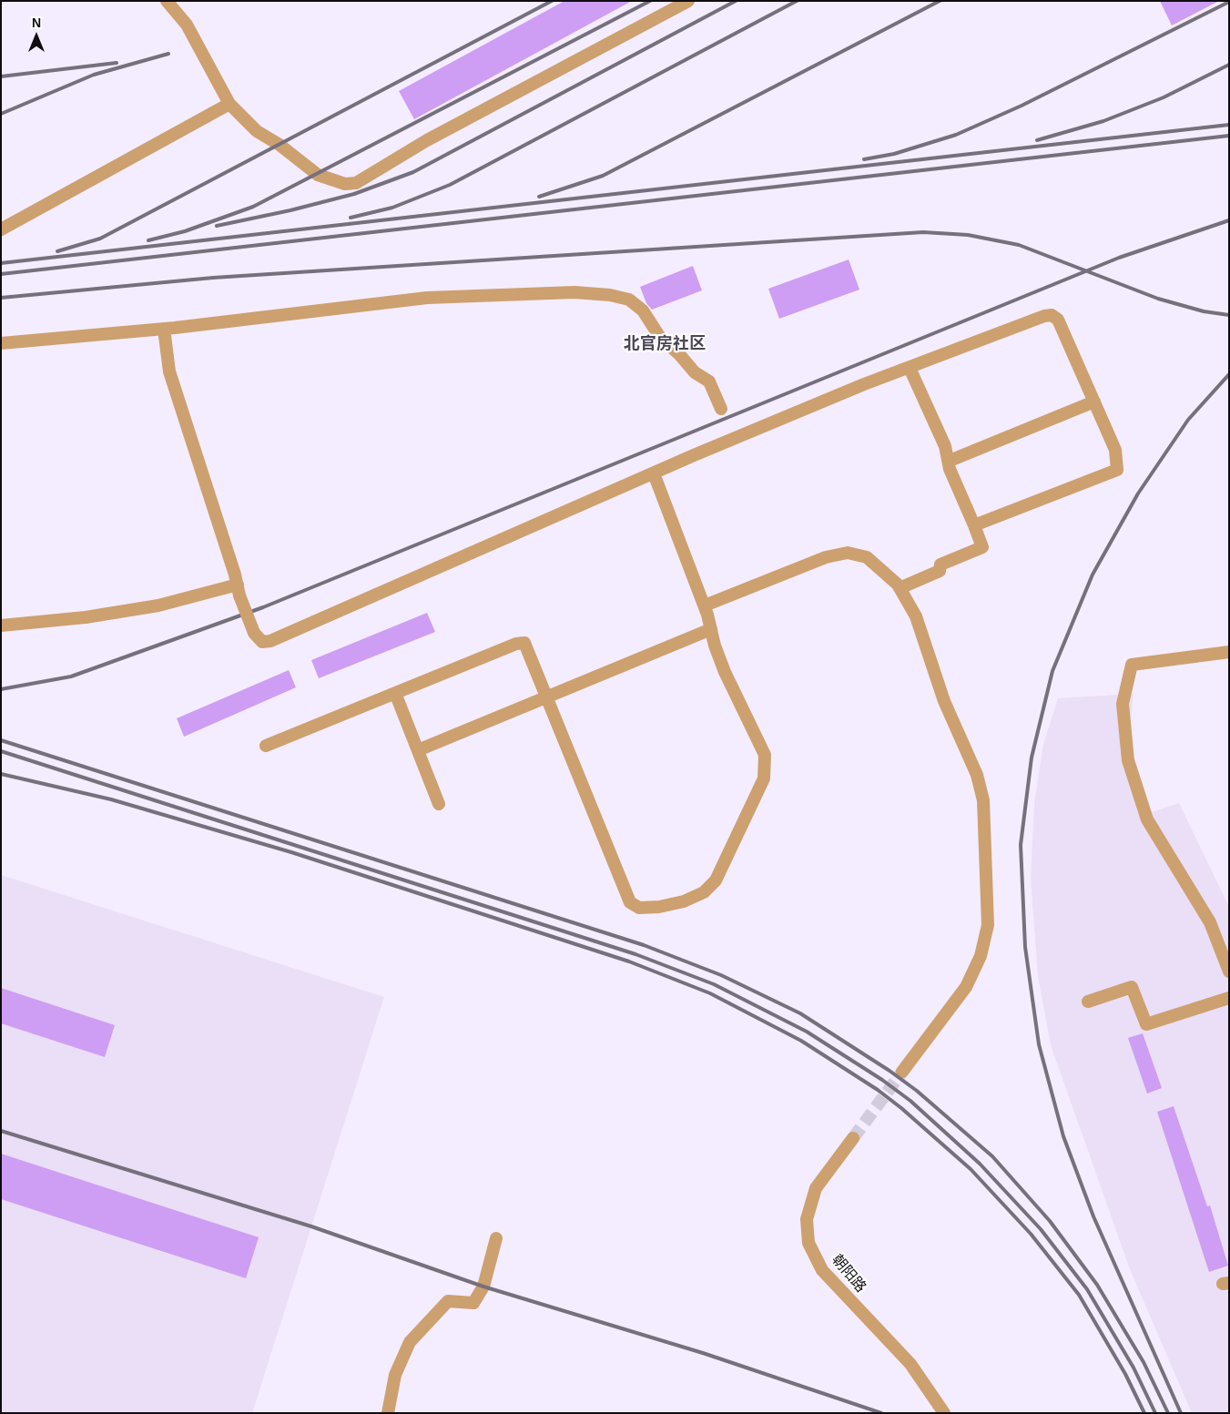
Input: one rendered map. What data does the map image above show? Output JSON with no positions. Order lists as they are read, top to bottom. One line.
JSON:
{"streets":{"street":["朝阳路"]},"districts":["北官房社区"],"north":"top"}
